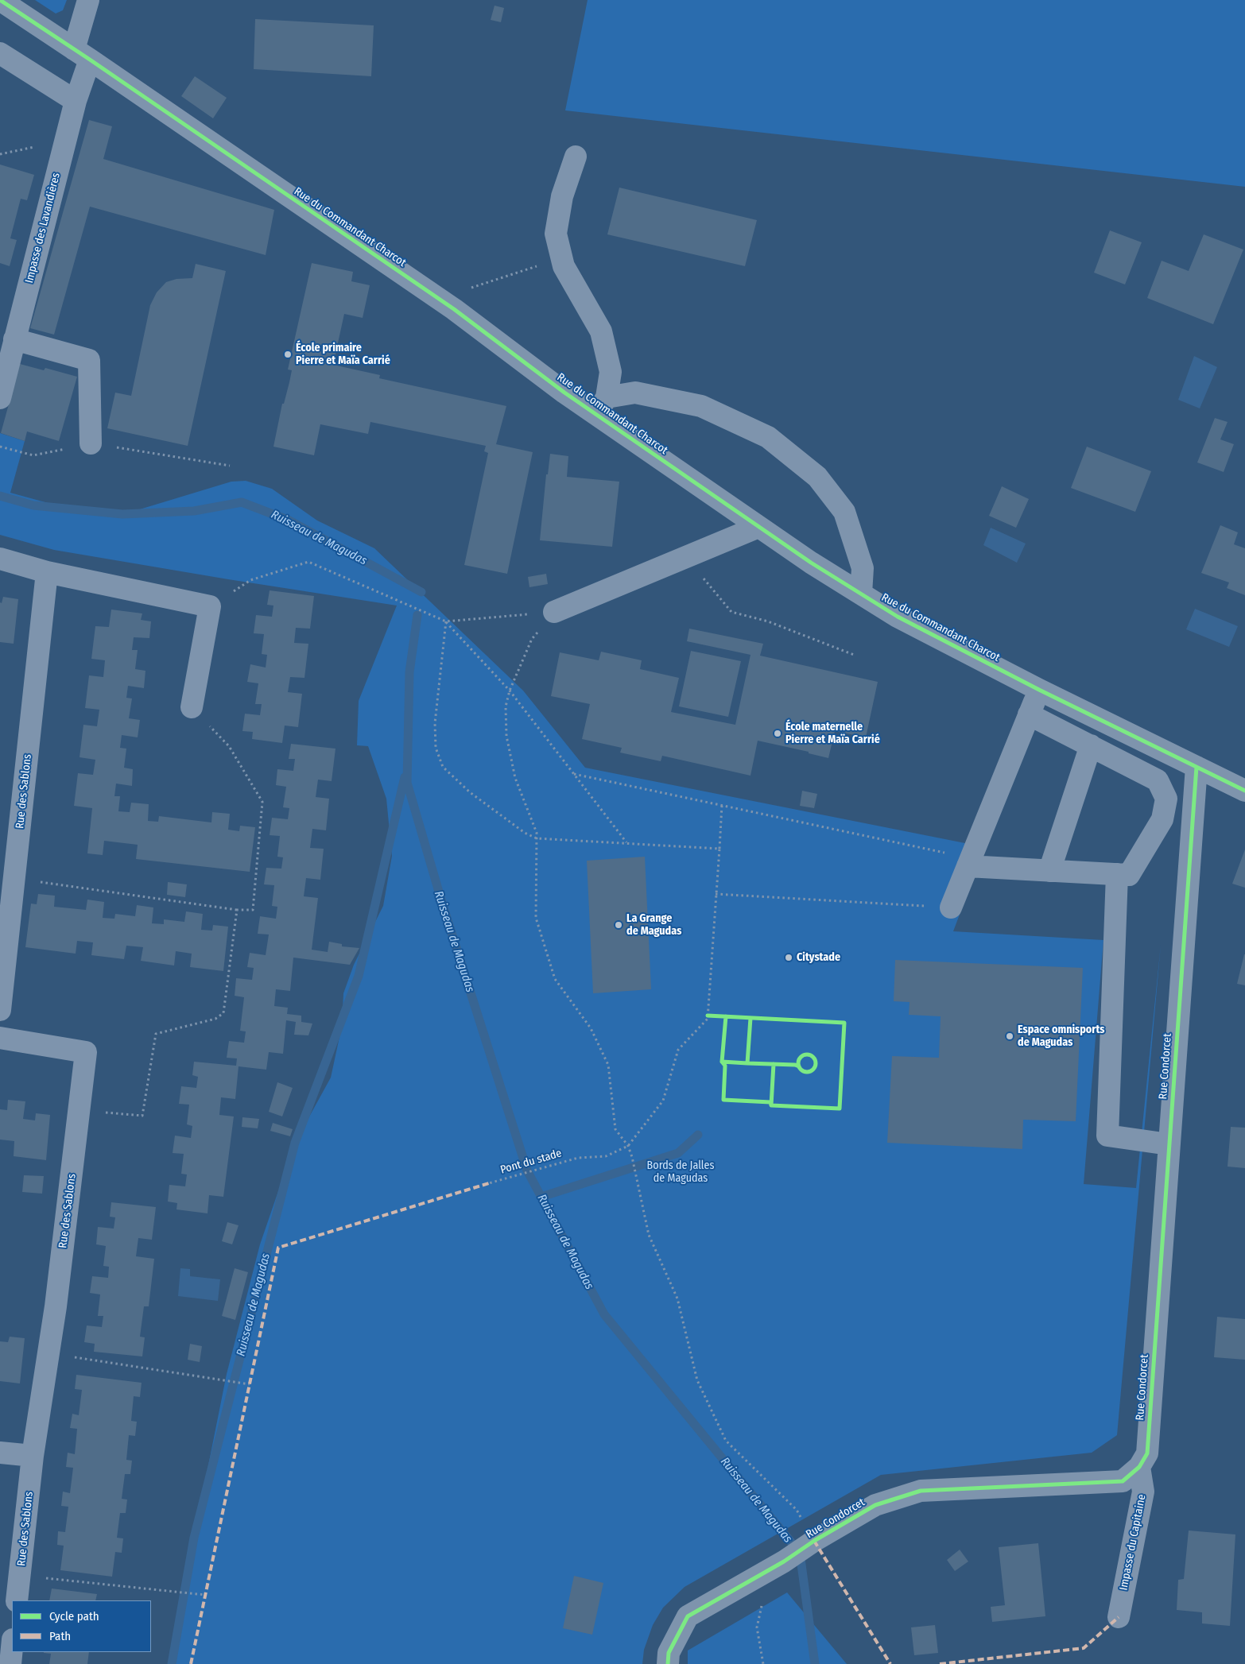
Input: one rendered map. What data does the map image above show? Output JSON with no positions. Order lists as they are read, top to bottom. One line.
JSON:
{"streets":{"street":["Rue du Commandant Charcot","Impasse des Lavandières","Rue des Sablons","Rue Condorcet","Impasse du Capitaine"],"path":["Pont du stade"]},"crossings":[["Rue du Commandant Charcot","Impasse des Lavandières"],["Rue du Commandant Charcot","Rue Condorcet"],["Rue Condorcet","Impasse du Capitaine"]],"water":["Ruisseau de Magudas"],"parks":["Bords de Jalles de Magudas"],"places":["École primaire Pierre et Maïa Carrié","École maternelle Pierre et Maïa Carrié","La Grange de Magudas","Citystade","Espace omnisports de Magudas"],"legend":["Cycle path","Path"]}
